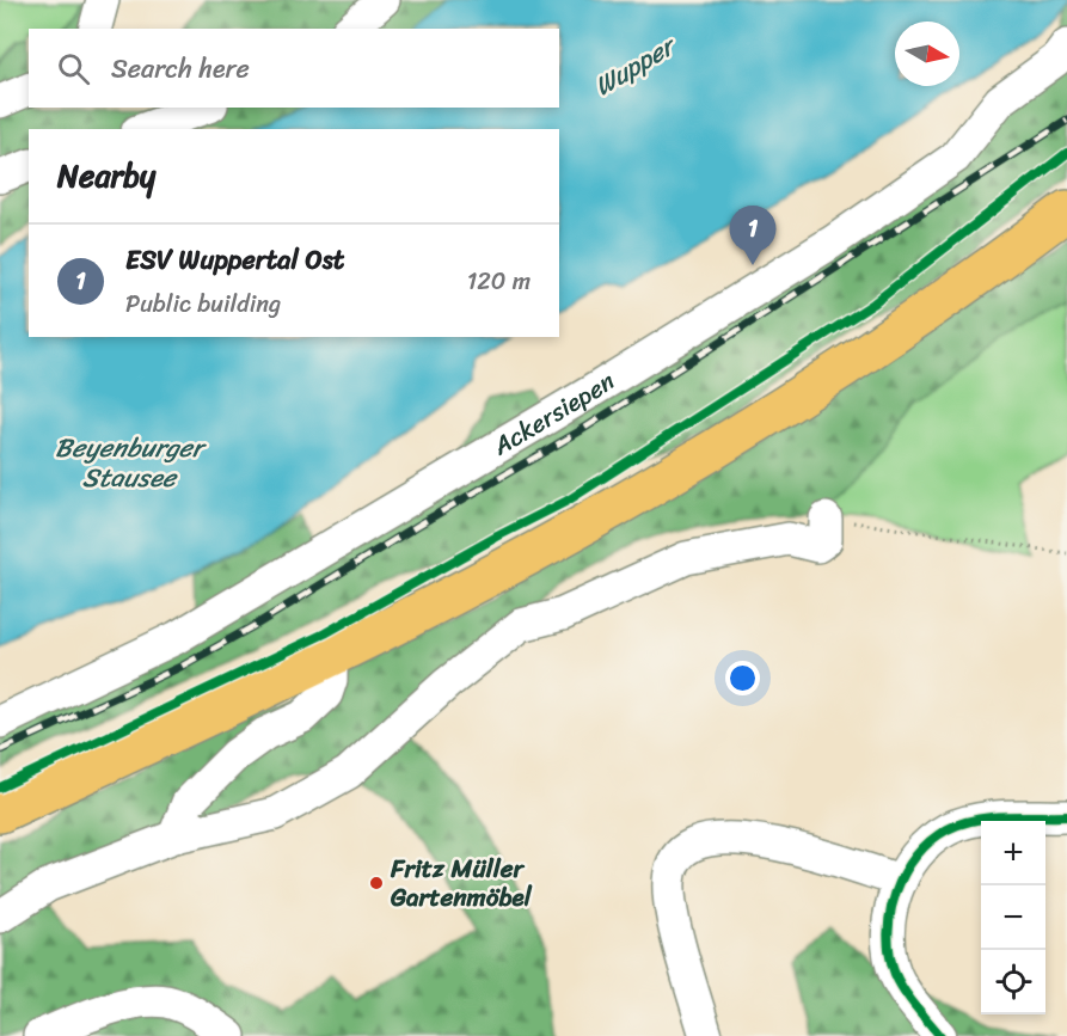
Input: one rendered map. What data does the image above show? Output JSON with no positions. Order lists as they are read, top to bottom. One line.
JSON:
{"streets":{"street":["Ackersiepen"]},"water":["Wupper","Beyenburger Stausee"],"places":["Fritz Müller Gartenmöbel"],"north":"right","page":{"search":"Search here","heading":"Nearby","pins":"1","list":[{"mark":"1","name":"ESV Wuppertal Ost","note":"Public building","value":"120 m"}],"map_buttons":["+","−"]}}
